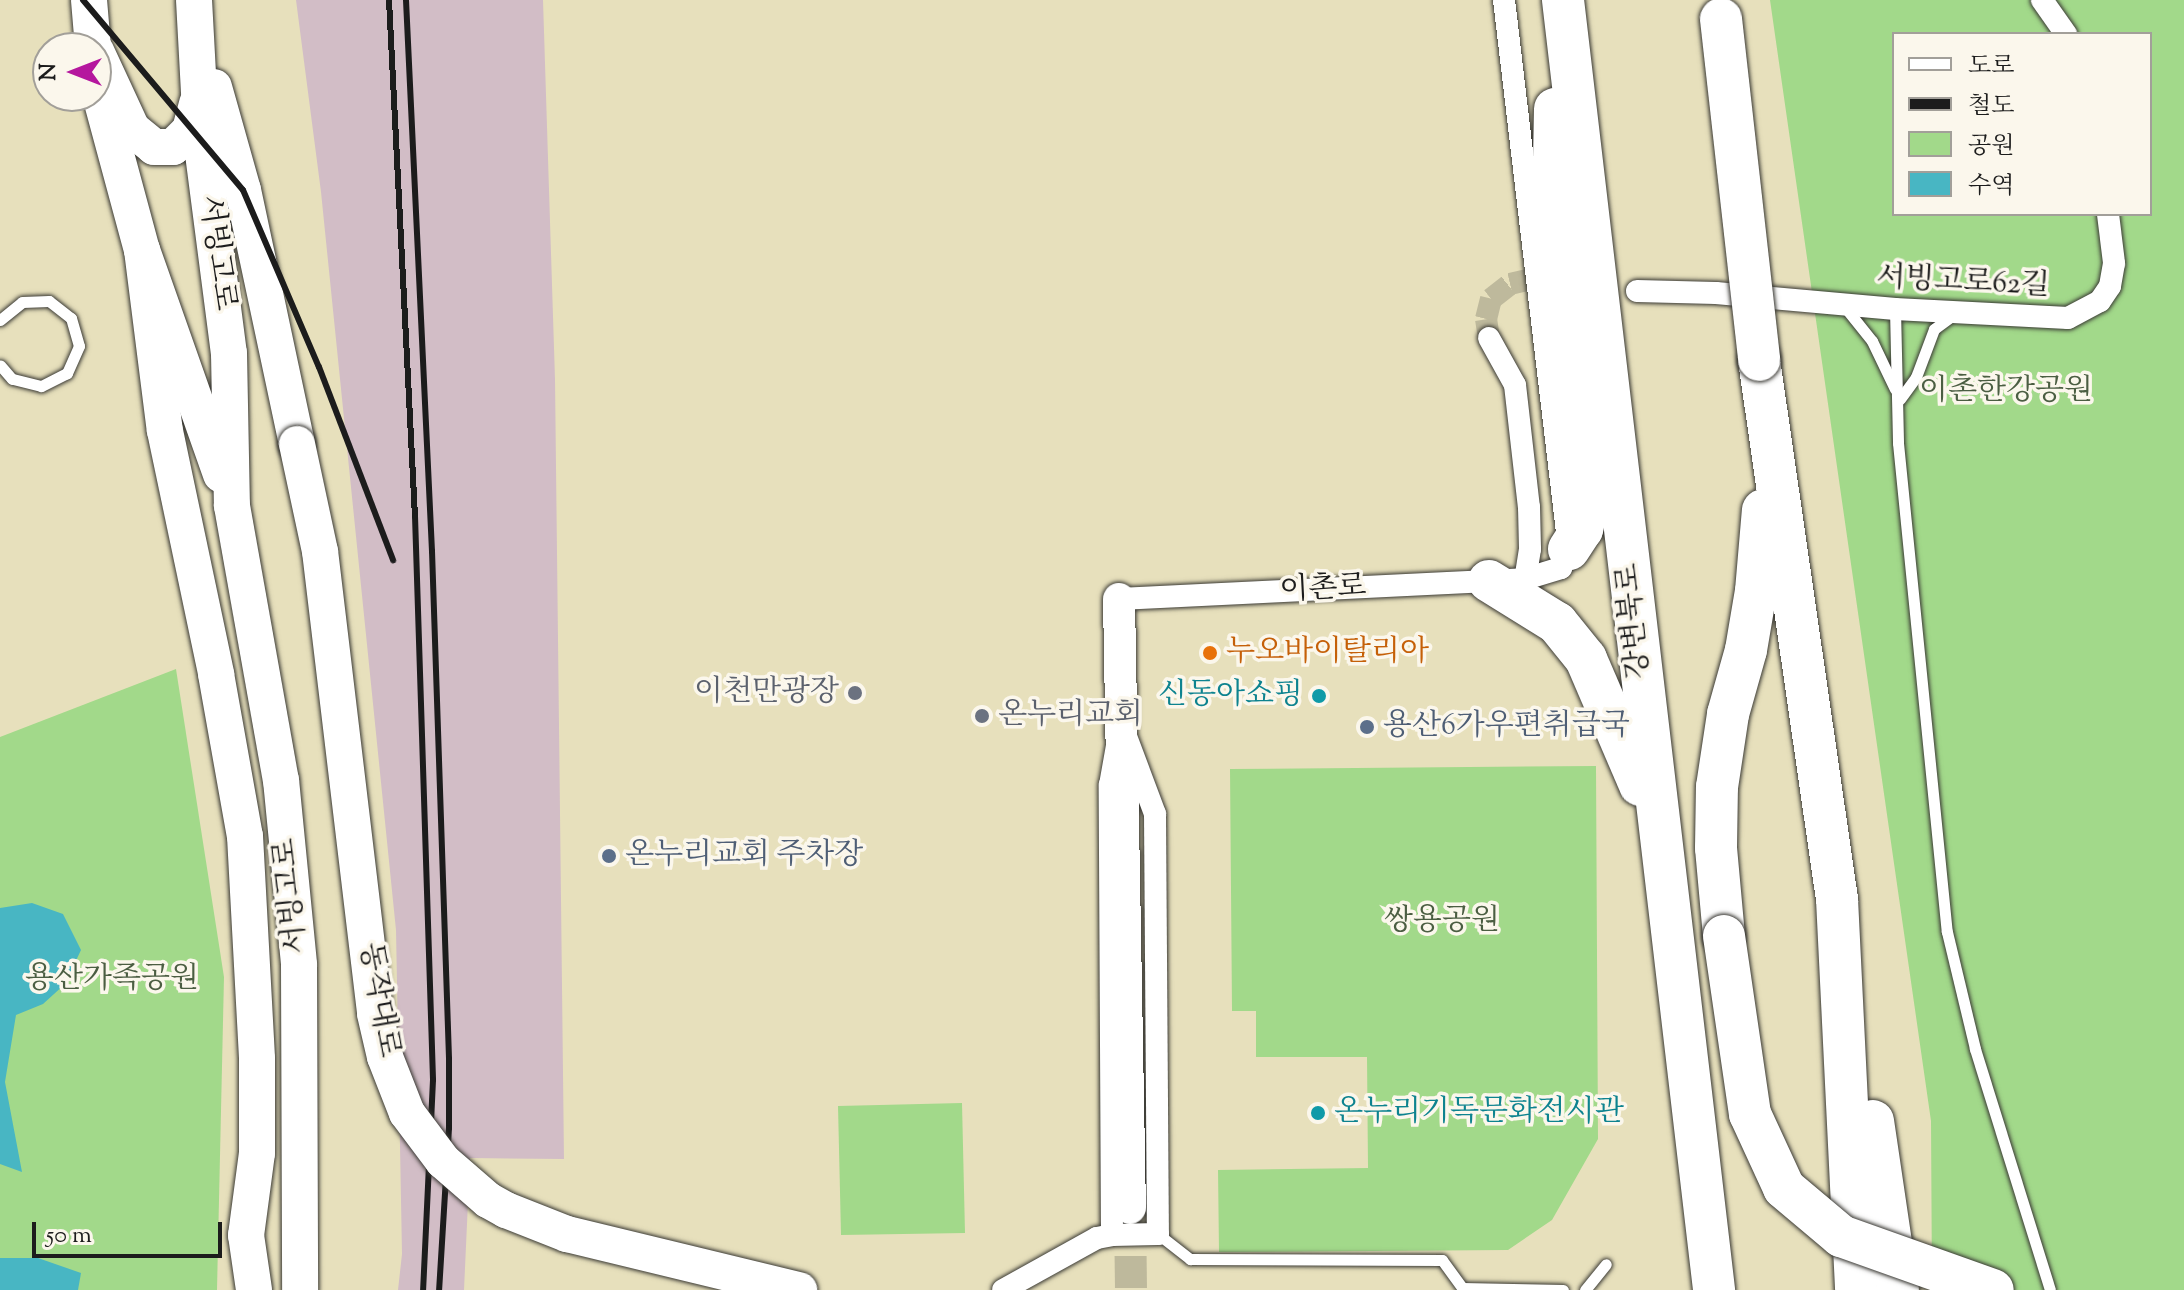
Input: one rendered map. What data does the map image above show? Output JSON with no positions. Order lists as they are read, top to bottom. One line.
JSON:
{"streets":{"highway":["강변북로"],"main road":["서빙고로","동작대로"],"street":["서빙고로62길","이촌로"]},"crossings":[["서빙고로","동작대로"]],"parks":["이촌한강공원","쌍용공원","용산가족공원"],"places":["누오바이탈리아","이천만광장","신동아쇼핑","온누리교회","용산6가우편취급국","온누리교회 주차장","온누리기독문화전시관"],"legend":["도로","철도","공원","수역"],"scale_bar":"50 m","north":"left"}
